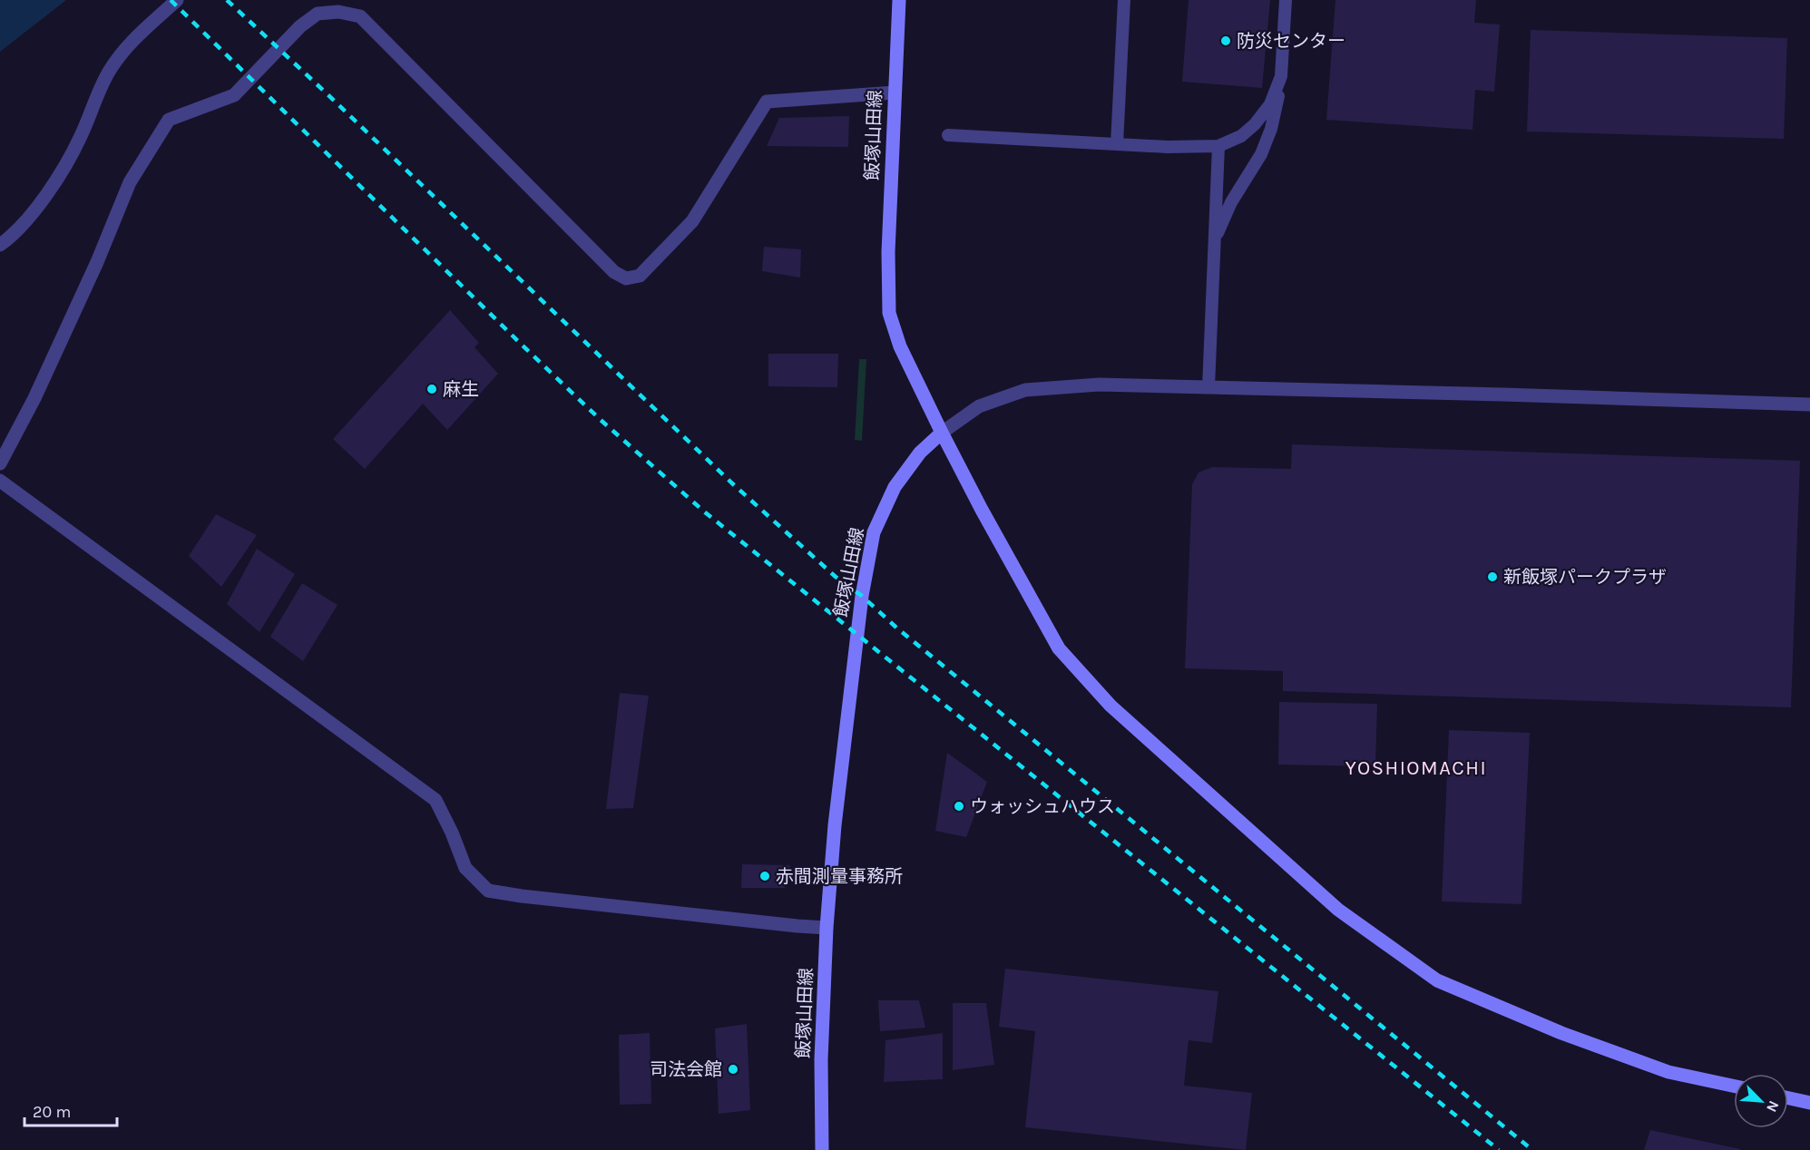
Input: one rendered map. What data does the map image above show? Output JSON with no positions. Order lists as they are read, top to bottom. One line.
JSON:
{"streets":{"main road":["飯塚山田線"]},"districts":["YOSHIOMACHI"],"places":["防災センター","麻生","新飯塚パークプラザ","ウォッシュハウス","赤間測量事務所","司法会館"],"scale_bar":"20 m","north":"bottom right"}
